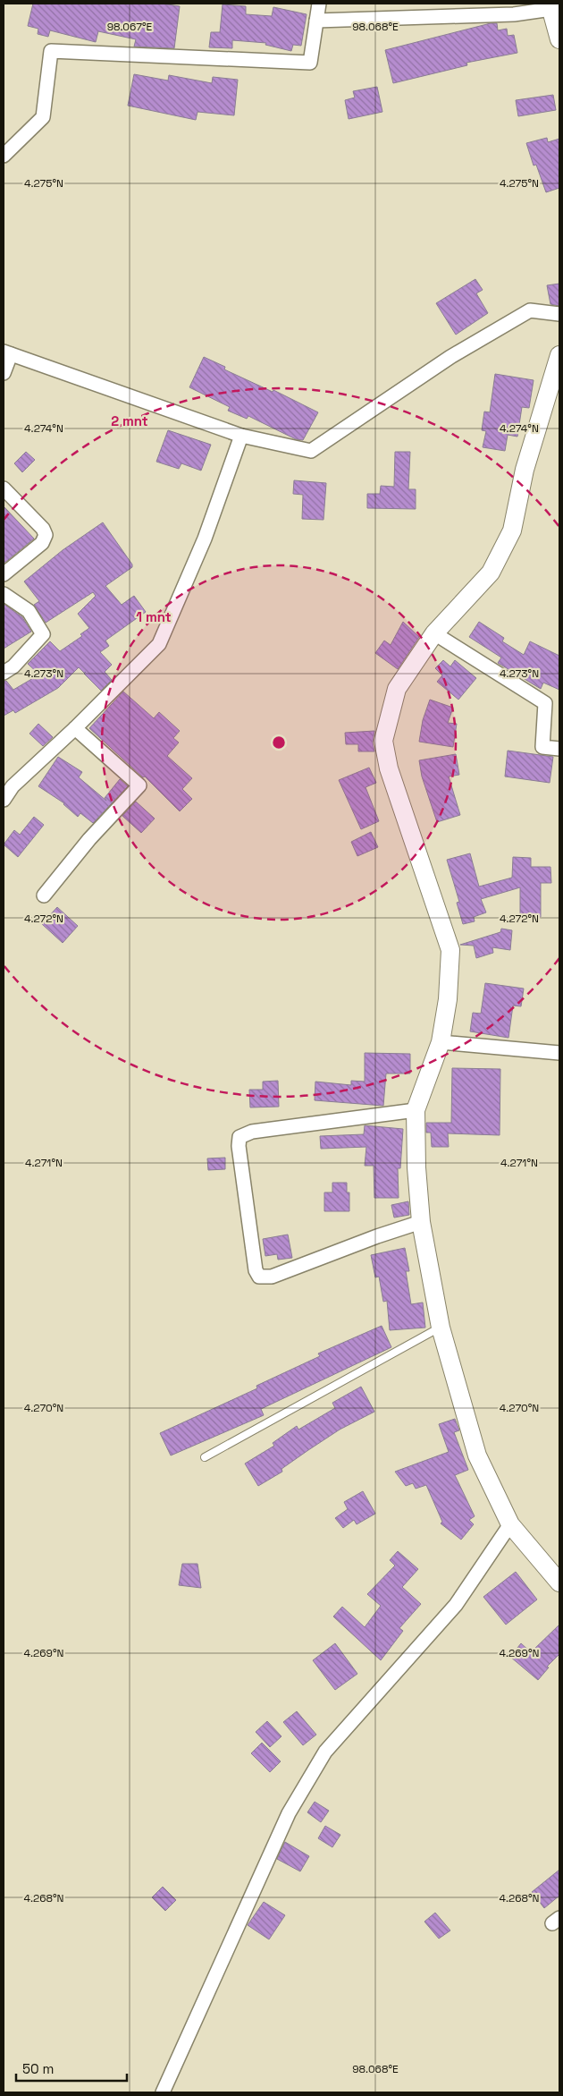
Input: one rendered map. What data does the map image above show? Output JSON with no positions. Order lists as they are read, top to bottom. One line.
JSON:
{"scale_bar":"50 m","coordinates":["98.067°E","98.068°E","4.275°N","4.274°N","4.273°N","4.272°N","4.271°N","4.270°N","4.269°N","4.268°N"],"rings":["2 mnt","1 mnt"]}
